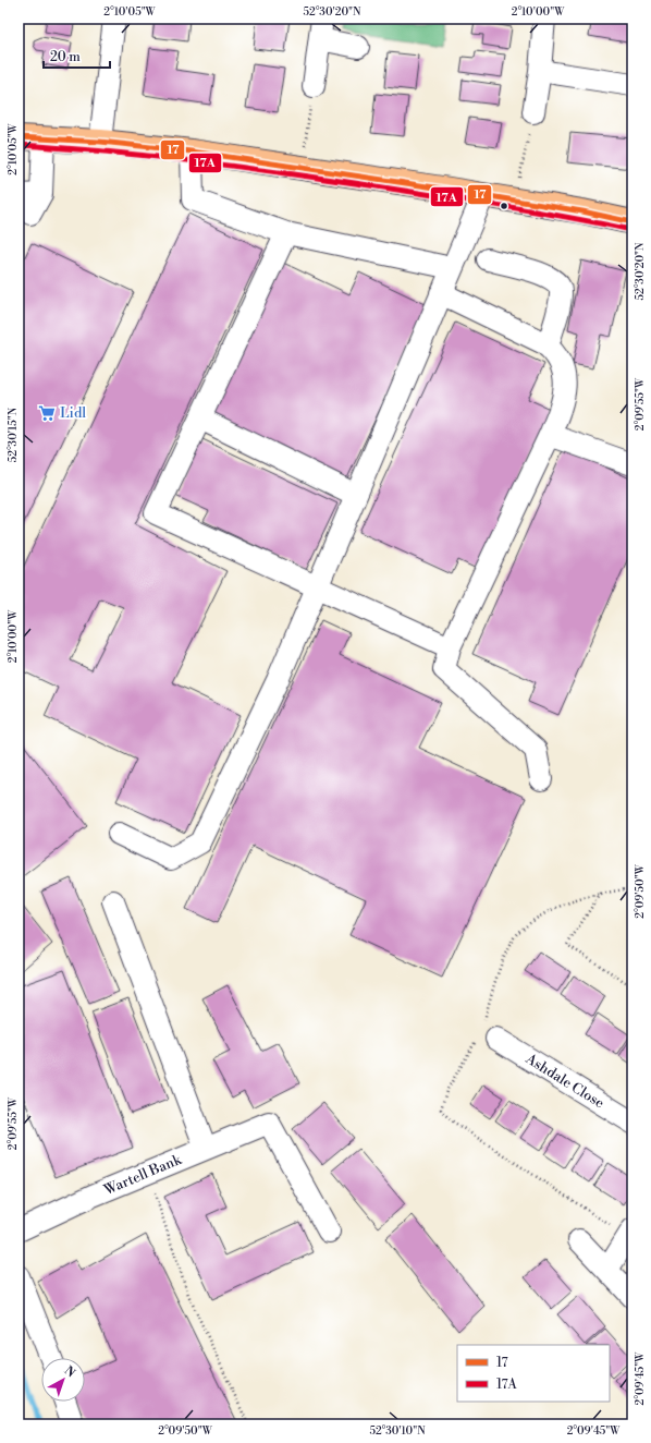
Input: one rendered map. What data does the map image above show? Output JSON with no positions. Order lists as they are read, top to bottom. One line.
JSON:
{"streets":{"street":["Ashdale Close","Wartell Bank"]},"places":{"supermarket":["Lidl"]},"lines":["transit line 17","transit line 17A"],"legend":["17","17A"],"scale_bar":"20 m","north":"top right","coordinates":["2°10'05\"W","52°30'20\"N","2°10'00\"W","2°09'55\"W","52°30'15\"N","2°09'50\"W","2°09'45\"W","52°30'10\"N"]}
